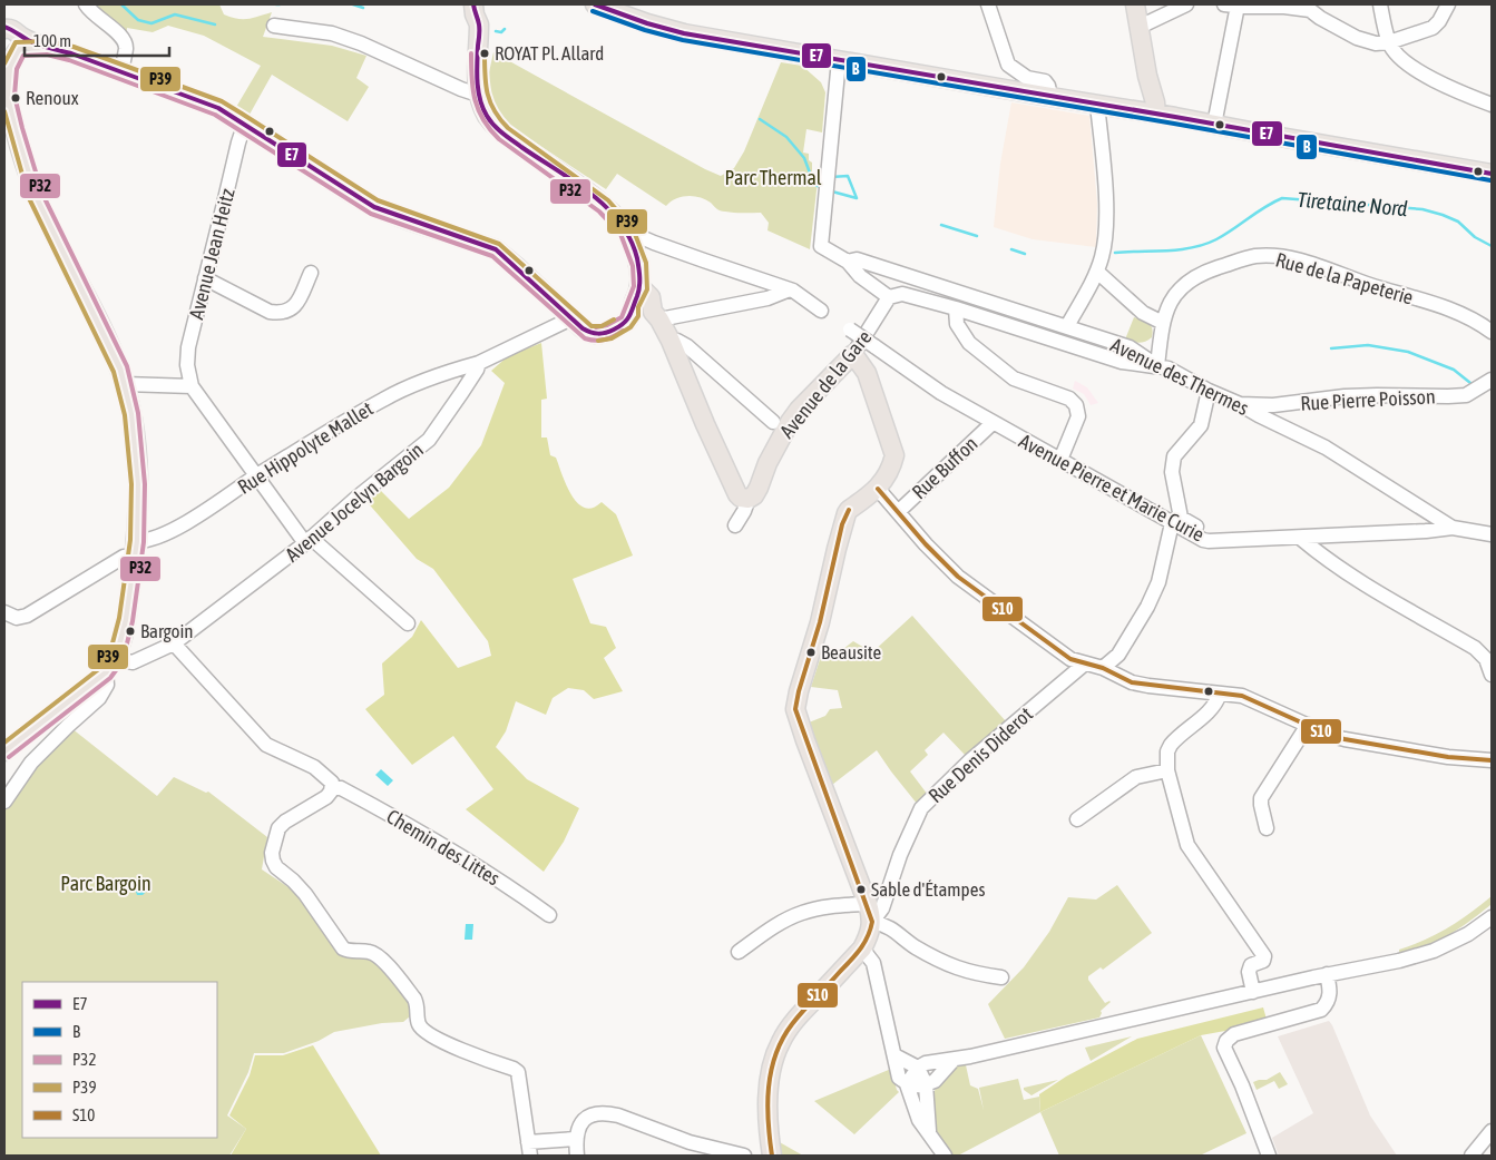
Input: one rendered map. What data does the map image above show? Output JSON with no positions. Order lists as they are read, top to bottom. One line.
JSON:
{"streets":{"main road":["Avenue de la Gare"],"street":["Avenue Jean Heitz","Rue de la Papeterie","Avenue des Thermes","Rue Pierre Poisson","Rue Hippolyte Mallet","Rue Buffon","Avenue Pierre et Marie Curie","Avenue Jocelyn Bargoin","Rue Denis Diderot","Chemin des Littes"]},"crossings":[["Avenue Jean Heitz","Rue Hippolyte Mallet"],["Avenue Jean Heitz","Avenue Jocelyn Bargoin"],["Rue de la Papeterie","Avenue des Thermes"],["Avenue des Thermes","Avenue de la Gare"],["Avenue des Thermes","Rue Pierre Poisson"],["Avenue des Thermes","Avenue Pierre et Marie Curie"],["Rue Hippolyte Mallet","Avenue Jocelyn Bargoin"],["Rue Buffon","Avenue Pierre et Marie Curie"]],"water":["Tiretaine Nord"],"parks":["Parc Thermal","Parc Bargoin"],"places":["ROYAT Pl. Allard","Renoux","Bargoin","Beausite","Sable d'Étampes"],"lines":["transit line E7","transit line B","transit line P39","transit line P32","transit line S10"],"legend":["E7","B","P32","P39","S10"],"scale_bar":"100 m"}
